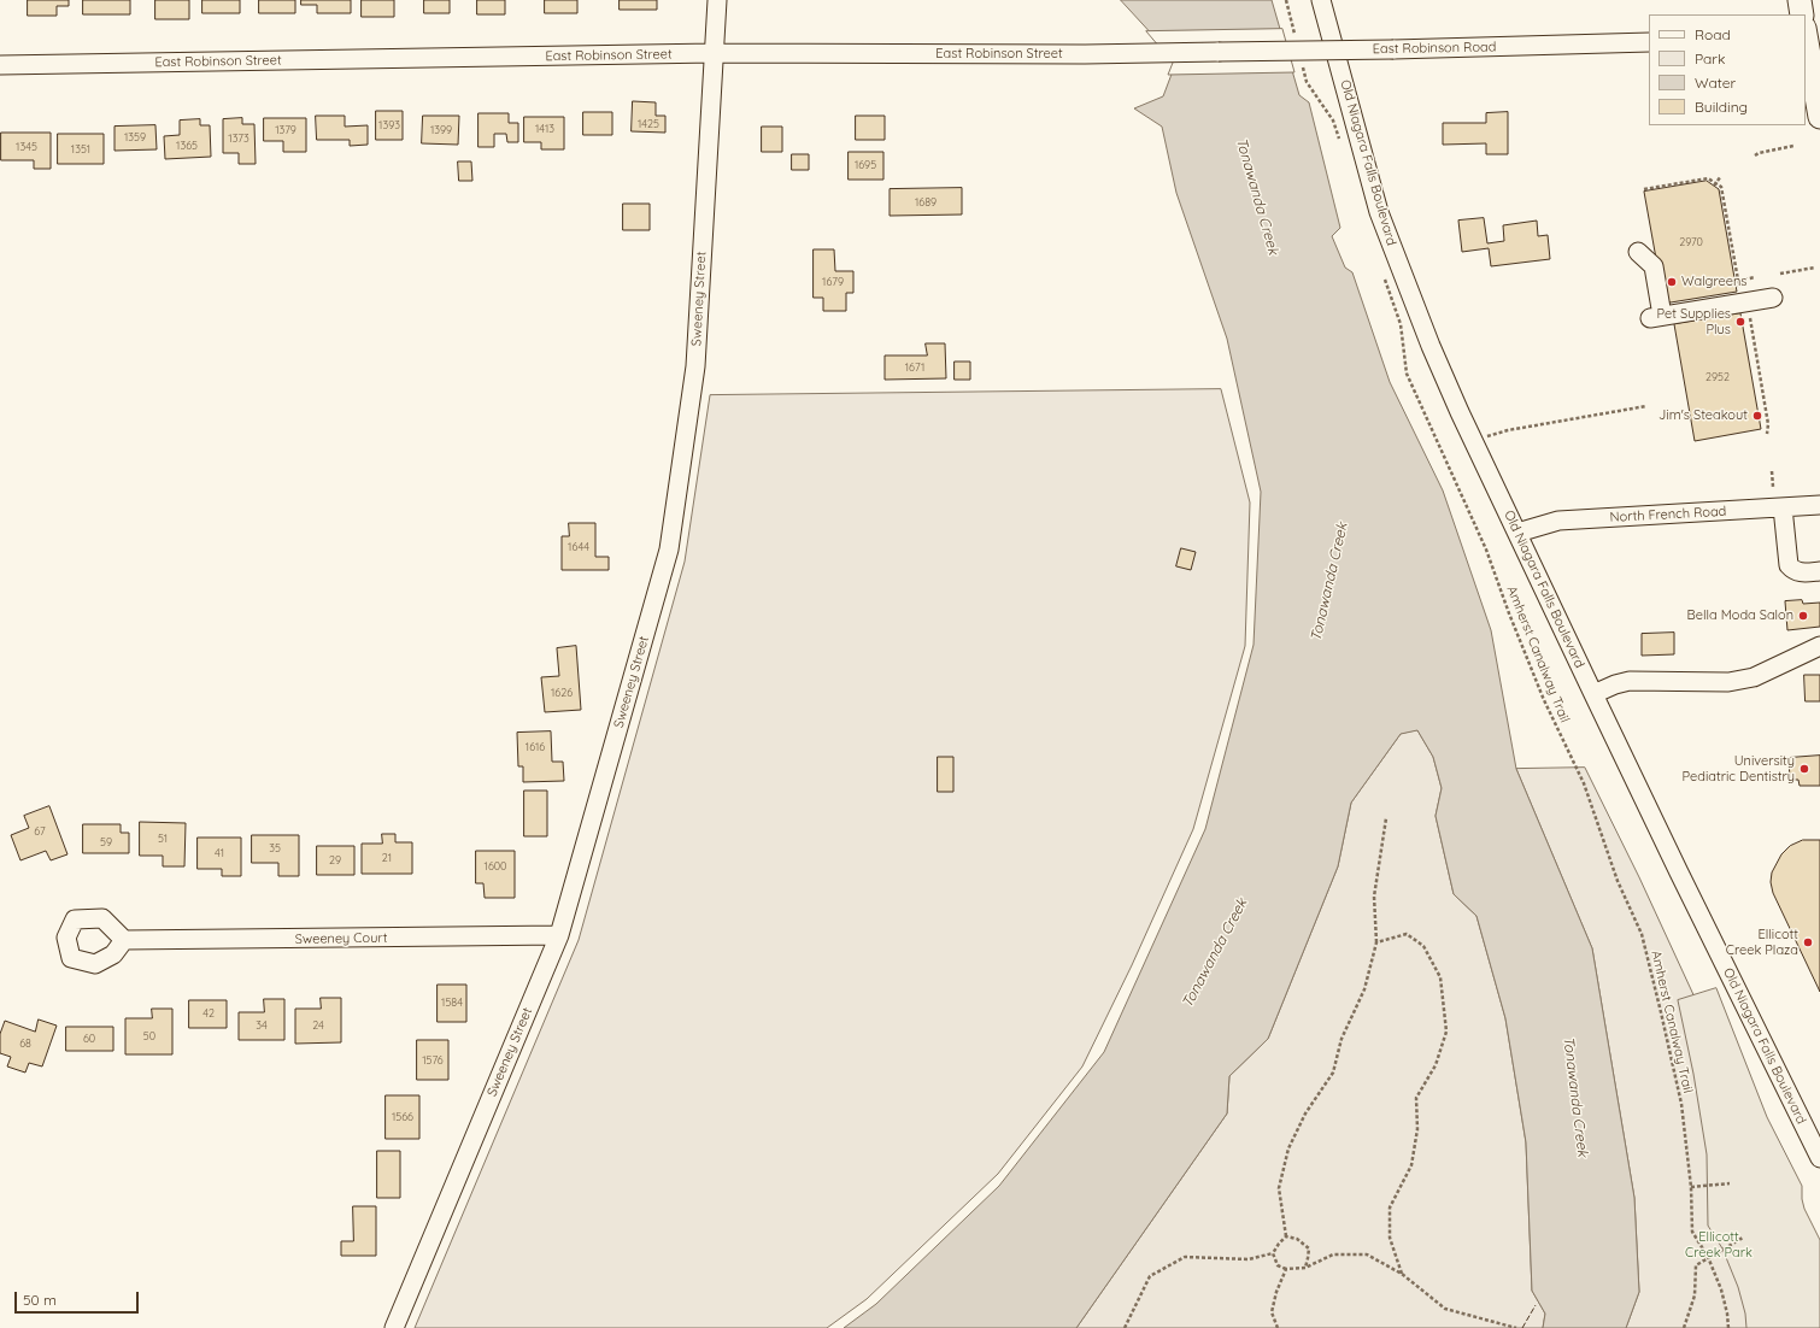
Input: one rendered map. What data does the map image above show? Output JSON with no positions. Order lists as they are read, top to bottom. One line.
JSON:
{"streets":{"street":["East Robinson Road","East Robinson Street","Old Niagara Falls Boulevard","Sweeney Street","North French Road","Sweeney Court"],"path":["Amherst Canalway Trail"]},"crossings":[["East Robinson Road","East Robinson Street"],["East Robinson Street","Sweeney Street"],["Old Niagara Falls Boulevard","North French Road"],["Sweeney Street","Sweeney Court"]],"water":["Tonawanda Creek"],"parks":["Ellicott Creek Park"],"places":["Walgreens","Pet Supplies Plus","Jim's Steakout","Bella Moda Salon","University Pediatric Dentistry","Ellicott Creek Plaza"],"house_numbers":["1425","1393","1413","1379","1399","1359","1373","1365","1345","1351","1695","1689","2970","1679","1671","2952","1644","1626","1616","67","51","59","35","41","21","29","1600","1584","42","34","24","50","60","68","1576","1566"],"legend":["Road","Park","Water","Building"],"scale_bar":"50 m"}
